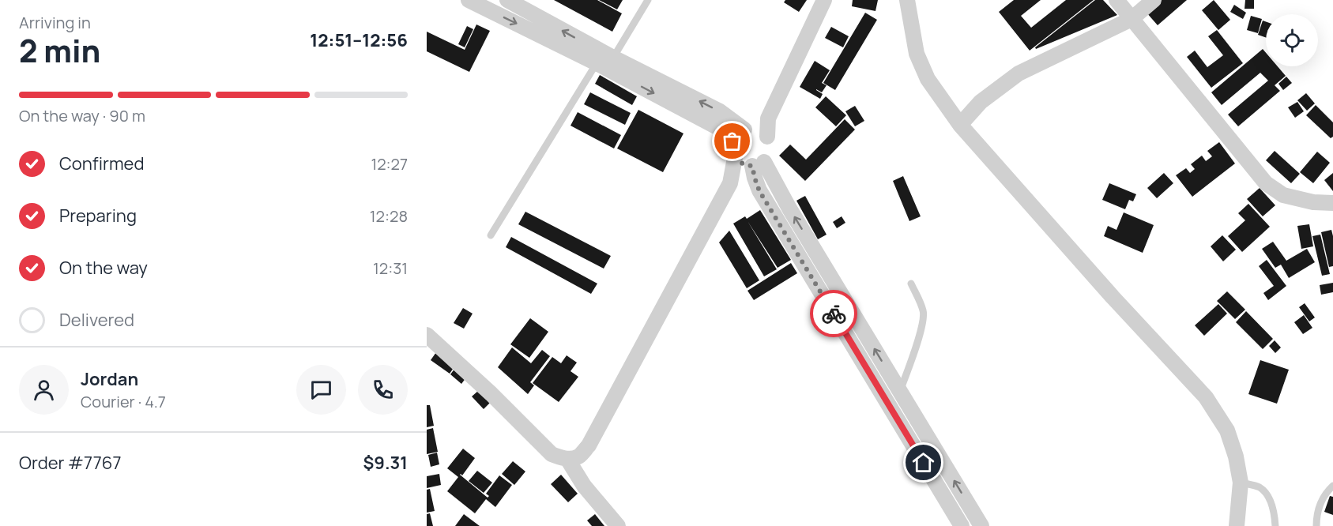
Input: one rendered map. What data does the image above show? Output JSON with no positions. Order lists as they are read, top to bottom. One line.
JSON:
{"page":{"heading":["2 min","Arriving in","12:51–12:56"],"panel":["Jordan","Courier · 4.7","Order #7767","$9.31"],"bar":"On the way · 90 m","list":[["Confirmed","12:27"],["Preparing","12:28"],["On the way","12:31"],"Delivered"]}}
